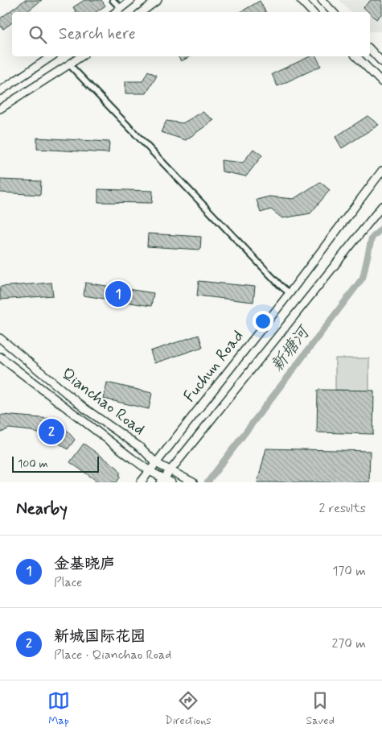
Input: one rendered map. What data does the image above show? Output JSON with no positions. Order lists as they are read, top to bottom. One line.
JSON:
{"streets":{"main road":["Fuchun Road","Qianchao Road"]},"crossings":[["Fuchun Road","Qianchao Road"]],"water":["新塘河"],"scale_bar":"100 m","page":{"search":"Search here","pins":["1","2"],"scale":"100 m","heading":["Nearby","2 results"],"list":[{"mark":"1","name":"金基晓庐","note":"Place","value":"170 m"},{"mark":"2","name":"新城国际花园","note":"Place · Qianchao Road","value":"270 m"}],"nav":["Map","Directions","Saved"]}}
